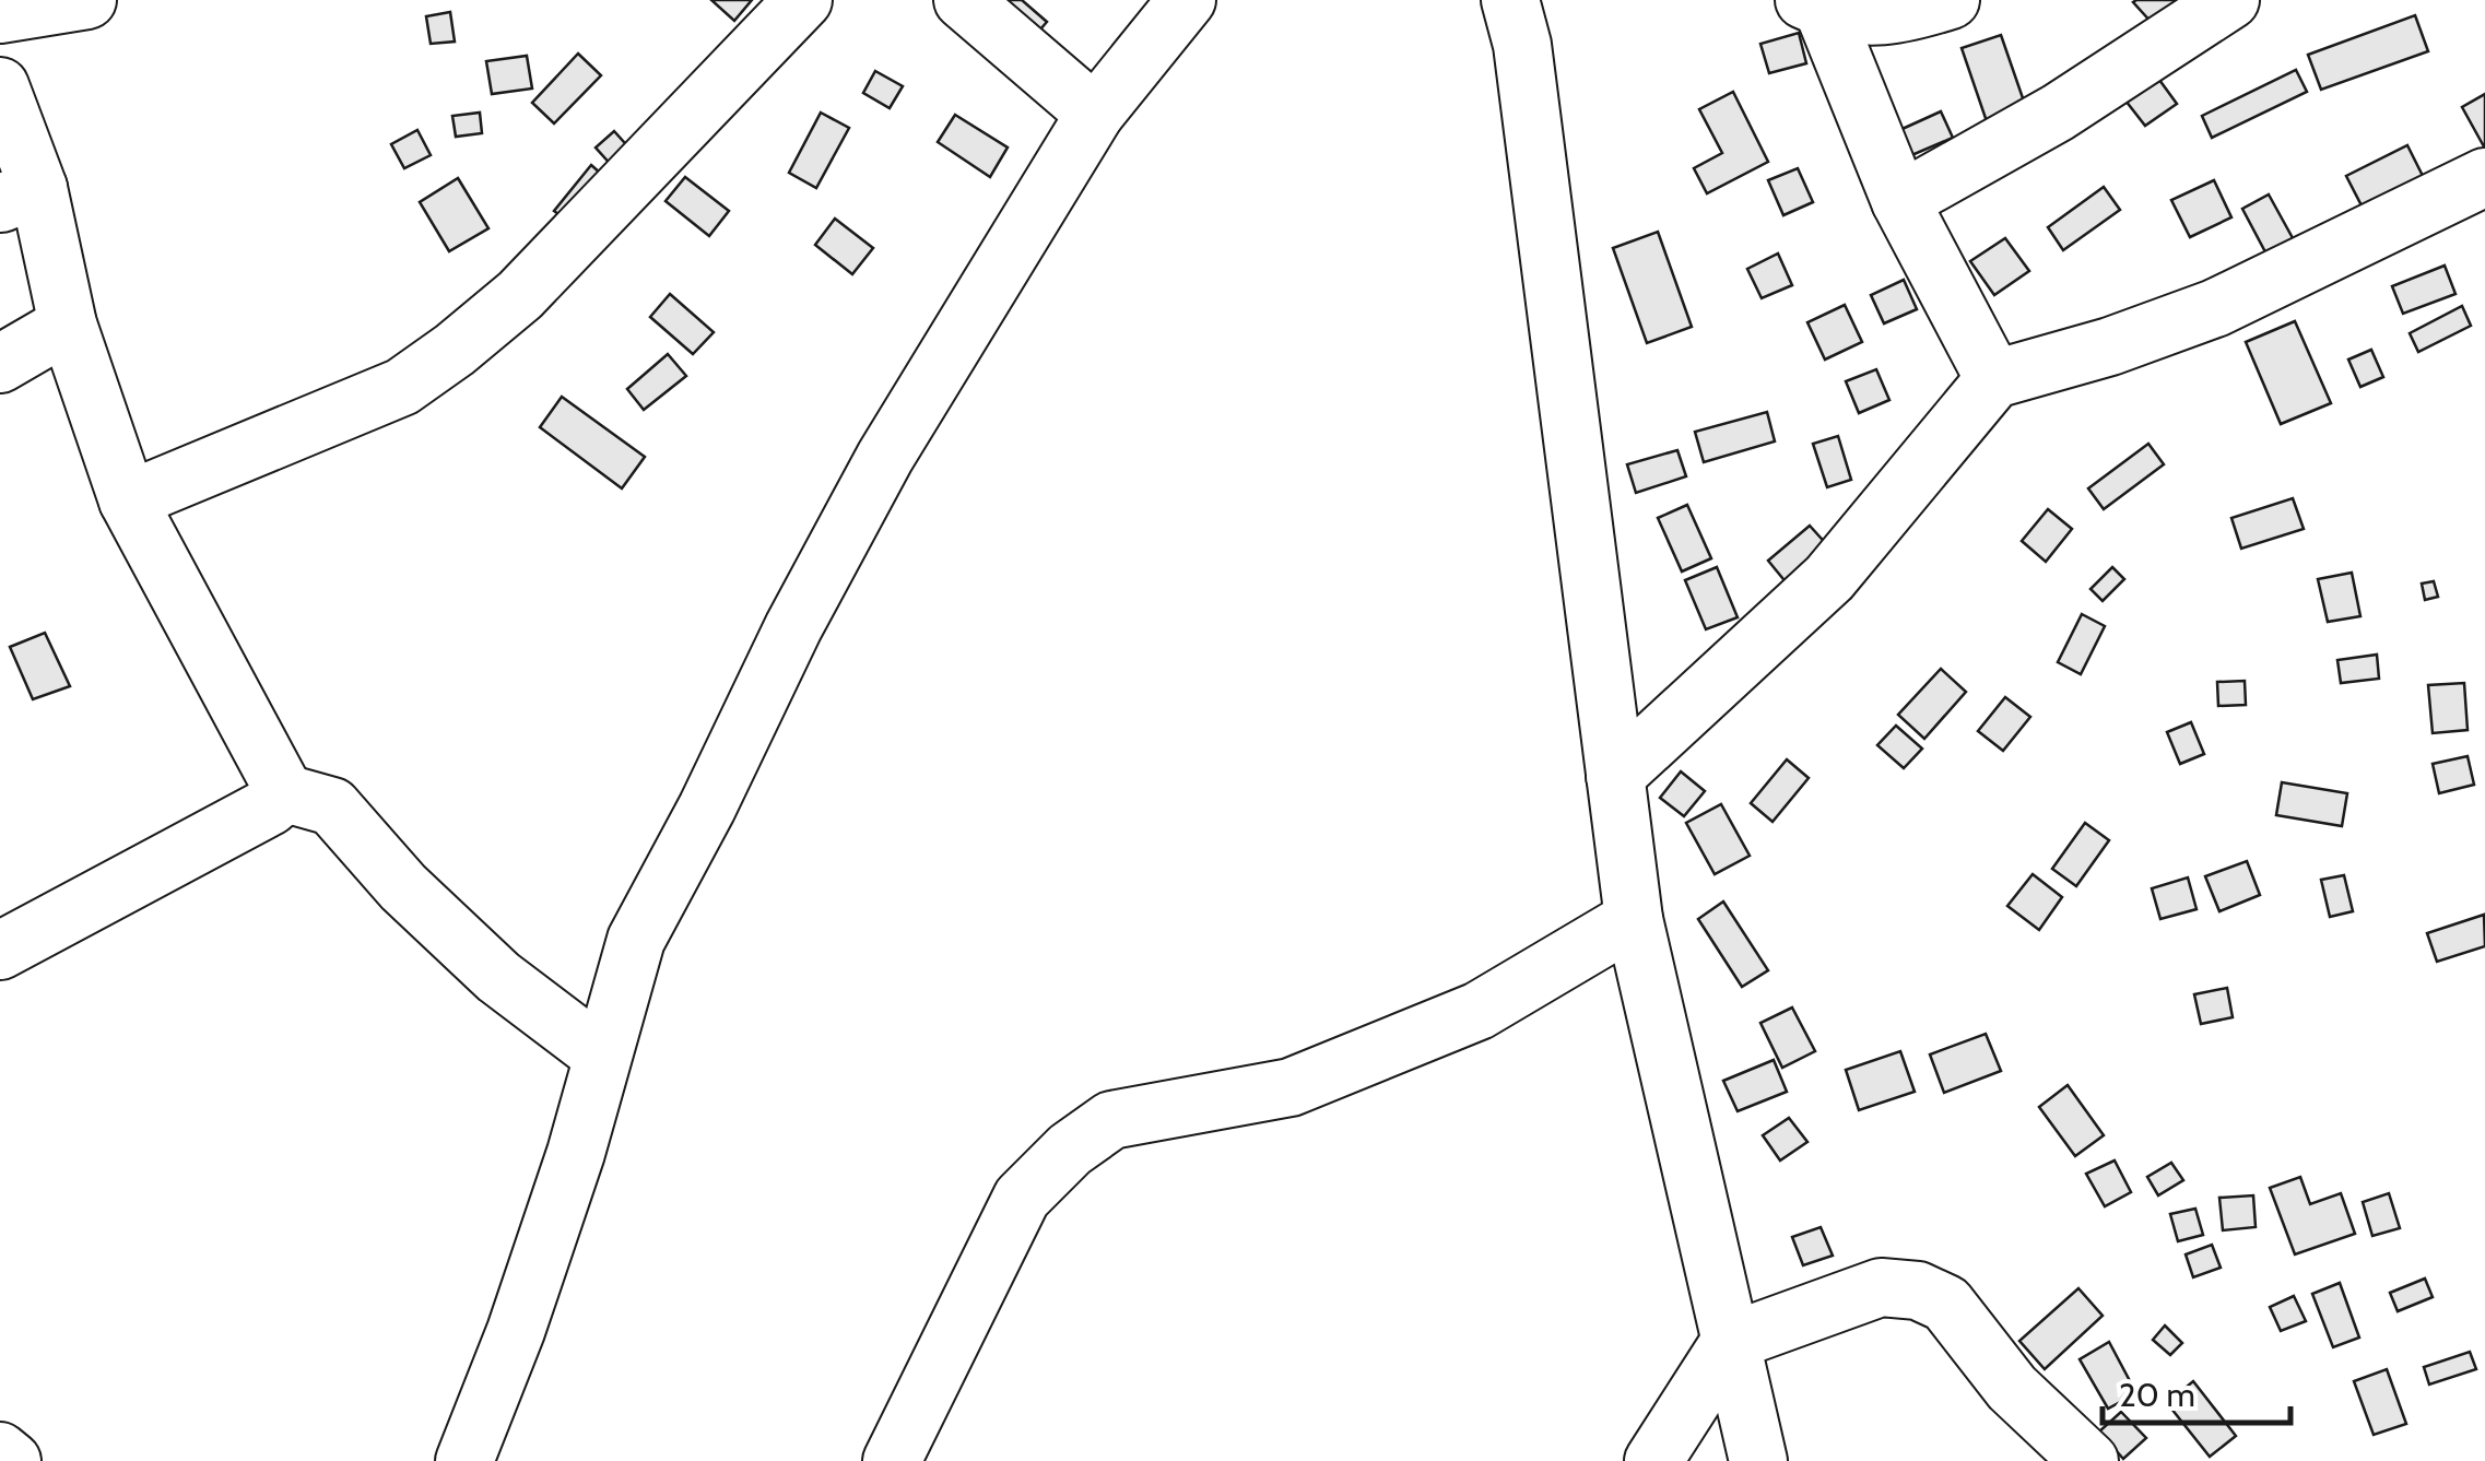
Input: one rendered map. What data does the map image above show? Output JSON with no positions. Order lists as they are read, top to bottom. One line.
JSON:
{"scale_bar":"20 m"}
